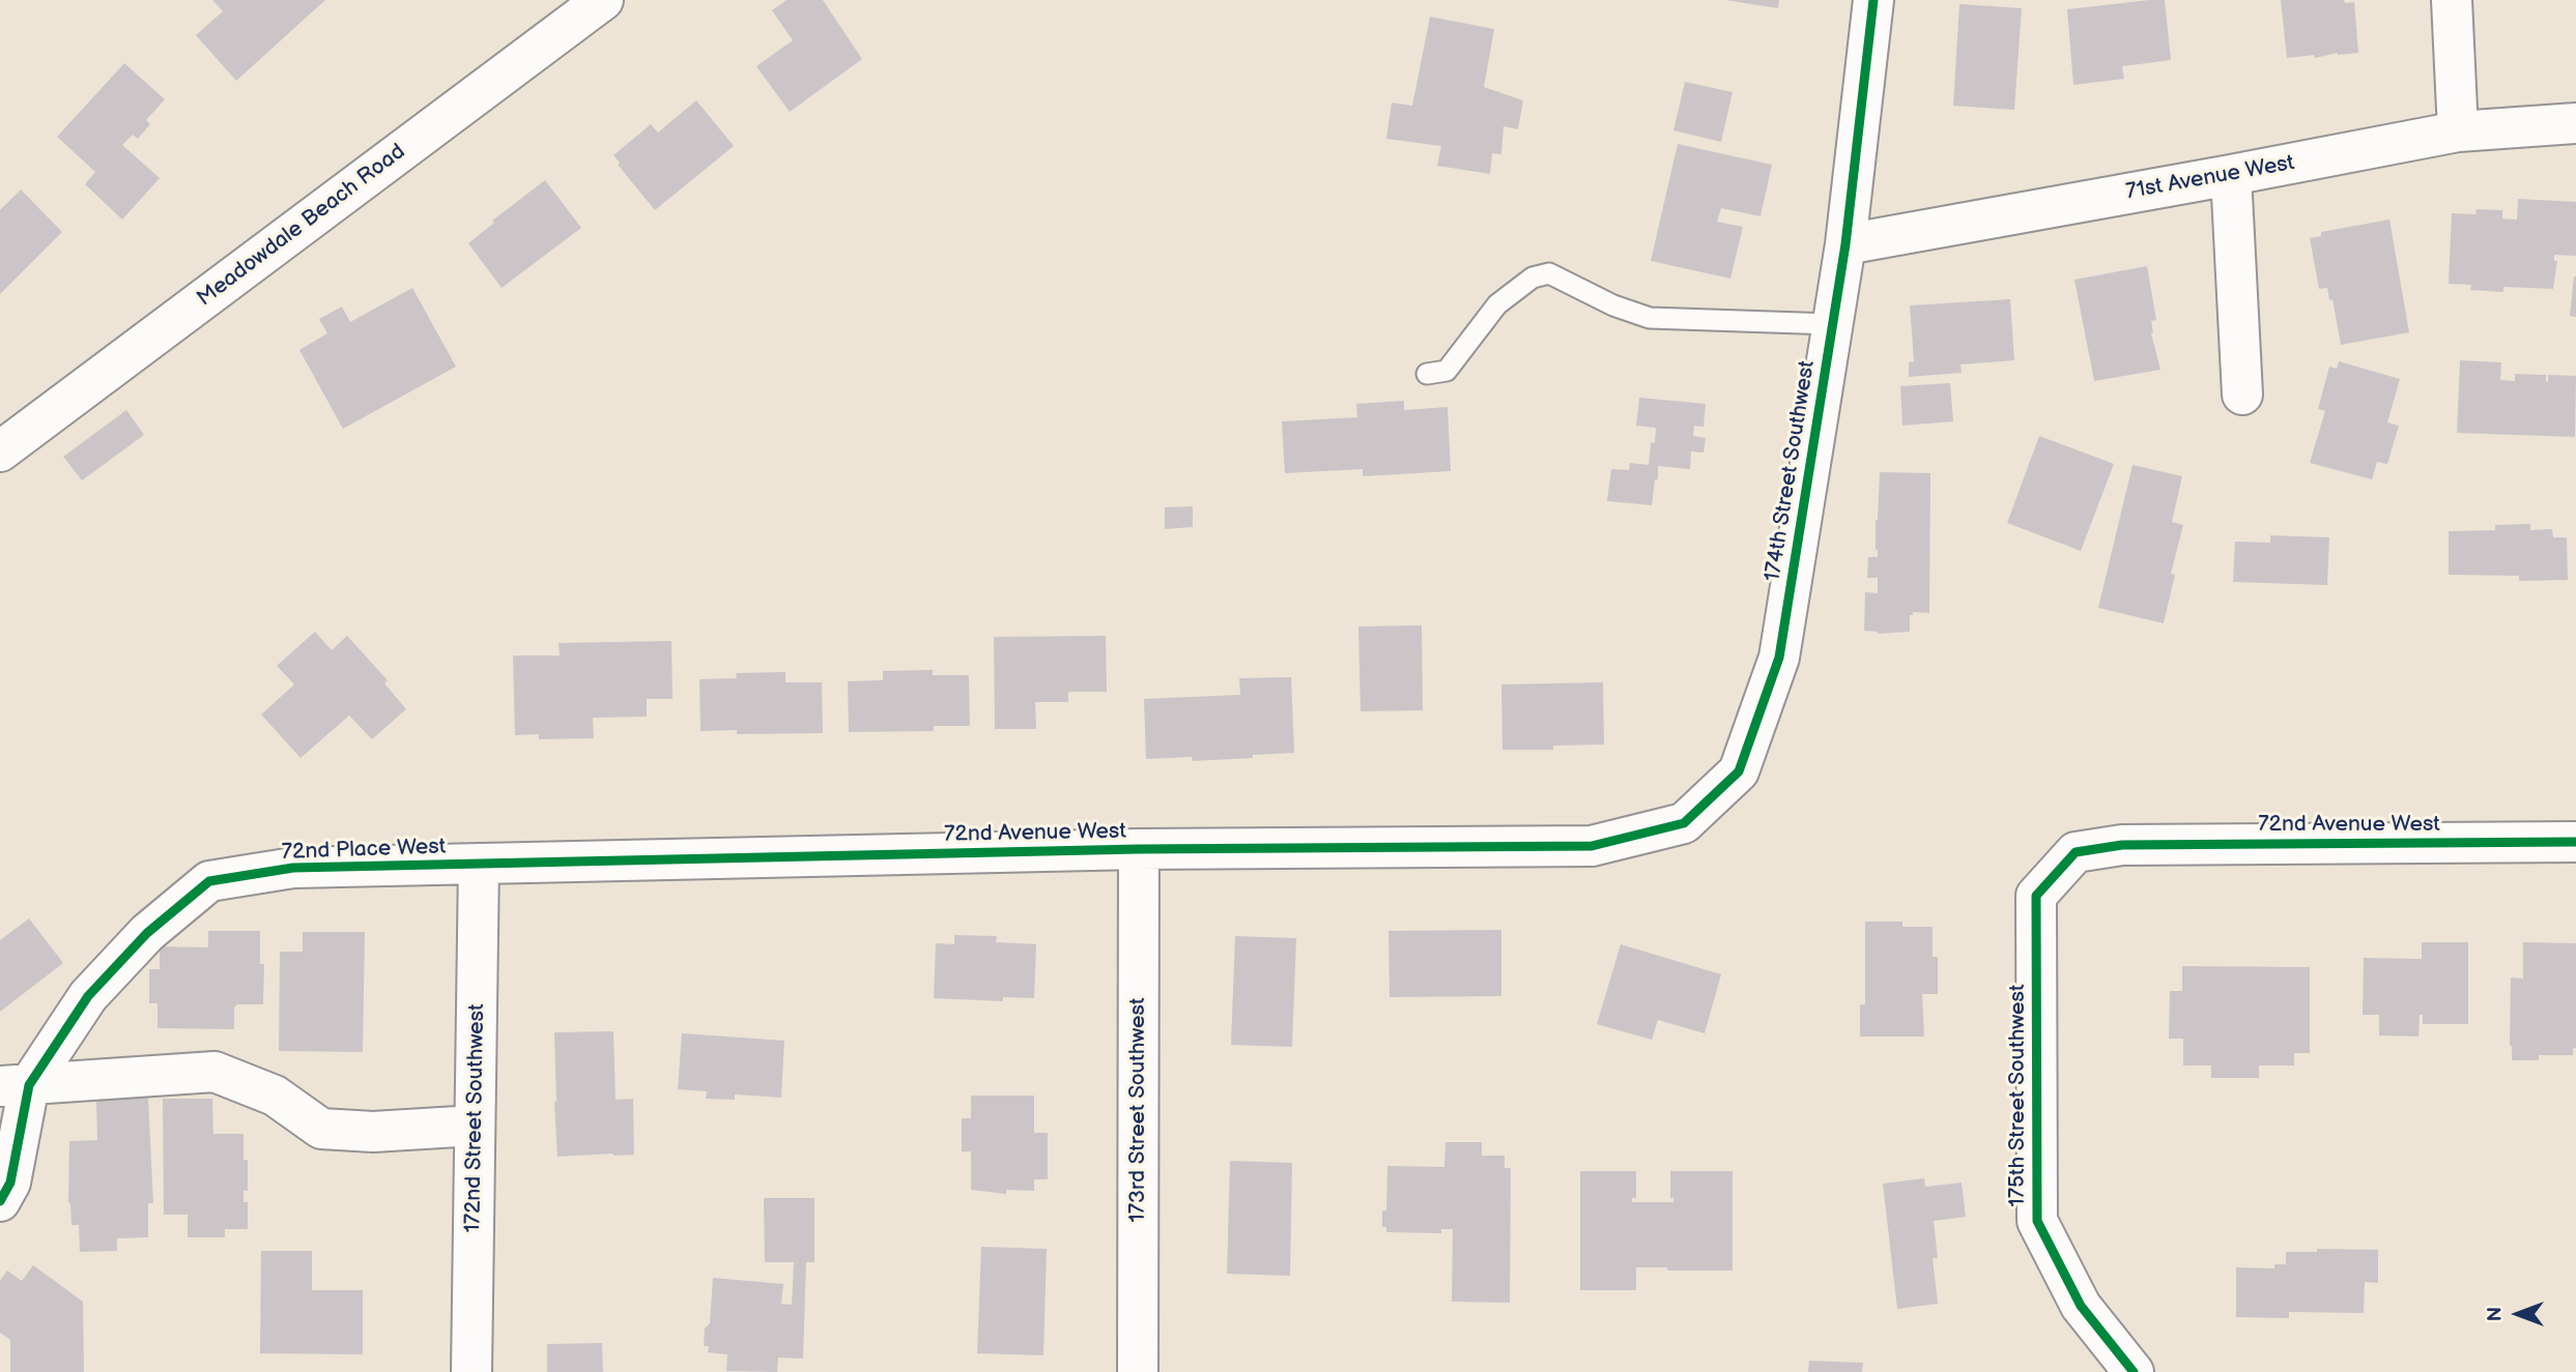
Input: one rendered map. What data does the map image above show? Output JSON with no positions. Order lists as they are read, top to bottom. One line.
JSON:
{"streets":{"street":["71st Avenue West","Meadowdale Beach Road","174th Street Southwest","72nd Avenue West","72nd Place West","175th Street Southwest","173rd Street Southwest","172nd Street Southwest"]},"crossings":[["71st Avenue West","174th Street Southwest"],["174th Street Southwest","72nd Avenue West"],["72nd Avenue West","72nd Place West"],["72nd Avenue West","175th Street Southwest"],["72nd Avenue West","173rd Street Southwest"],["72nd Avenue West","172nd Street Southwest"],["72nd Place West","172nd Street Southwest"]],"north":"left"}
